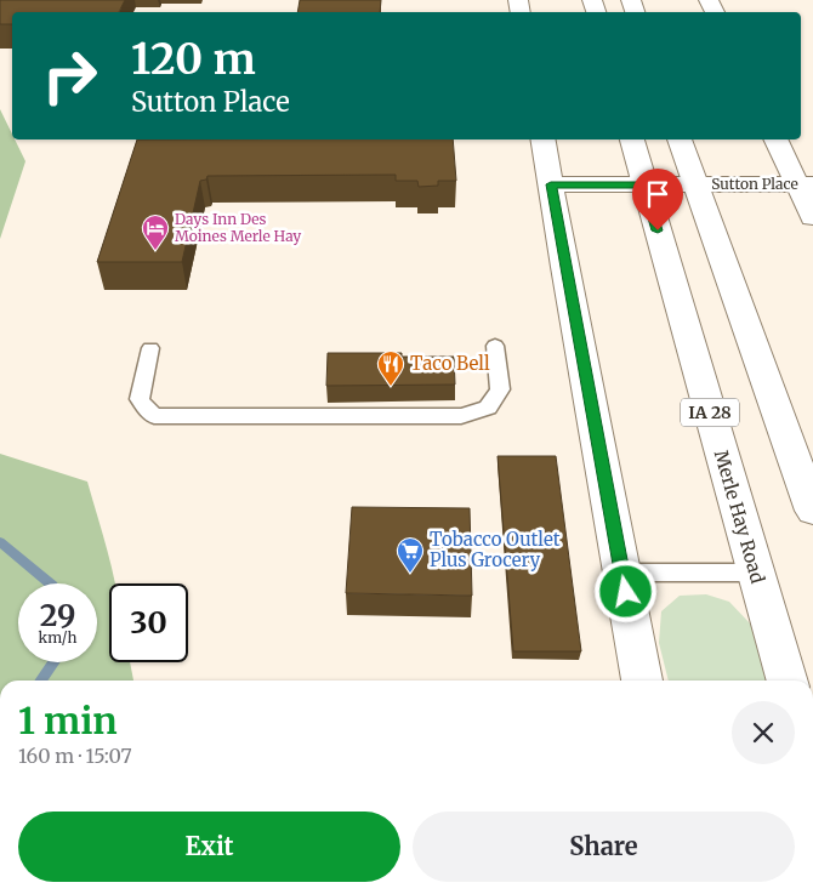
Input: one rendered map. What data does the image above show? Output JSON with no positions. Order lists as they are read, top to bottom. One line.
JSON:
{"streets":{"main road":["Sutton Place","IA 28","Merle Hay Road"]},"crossings":[["Sutton Place","Merle Hay Road"]],"places":{"hotel":["Days Inn Des Moines Merle Hay"],"restaurant":["Taco Bell"],"supermarket":["Tobacco Outlet Plus Grocery"]},"page":{"turn":["120 m","Sutton Place"],"speed":"29 km/h","limit":"30","heading":["1 min","160 m · 15:07"],"buttons":["Exit","Share"]}}
